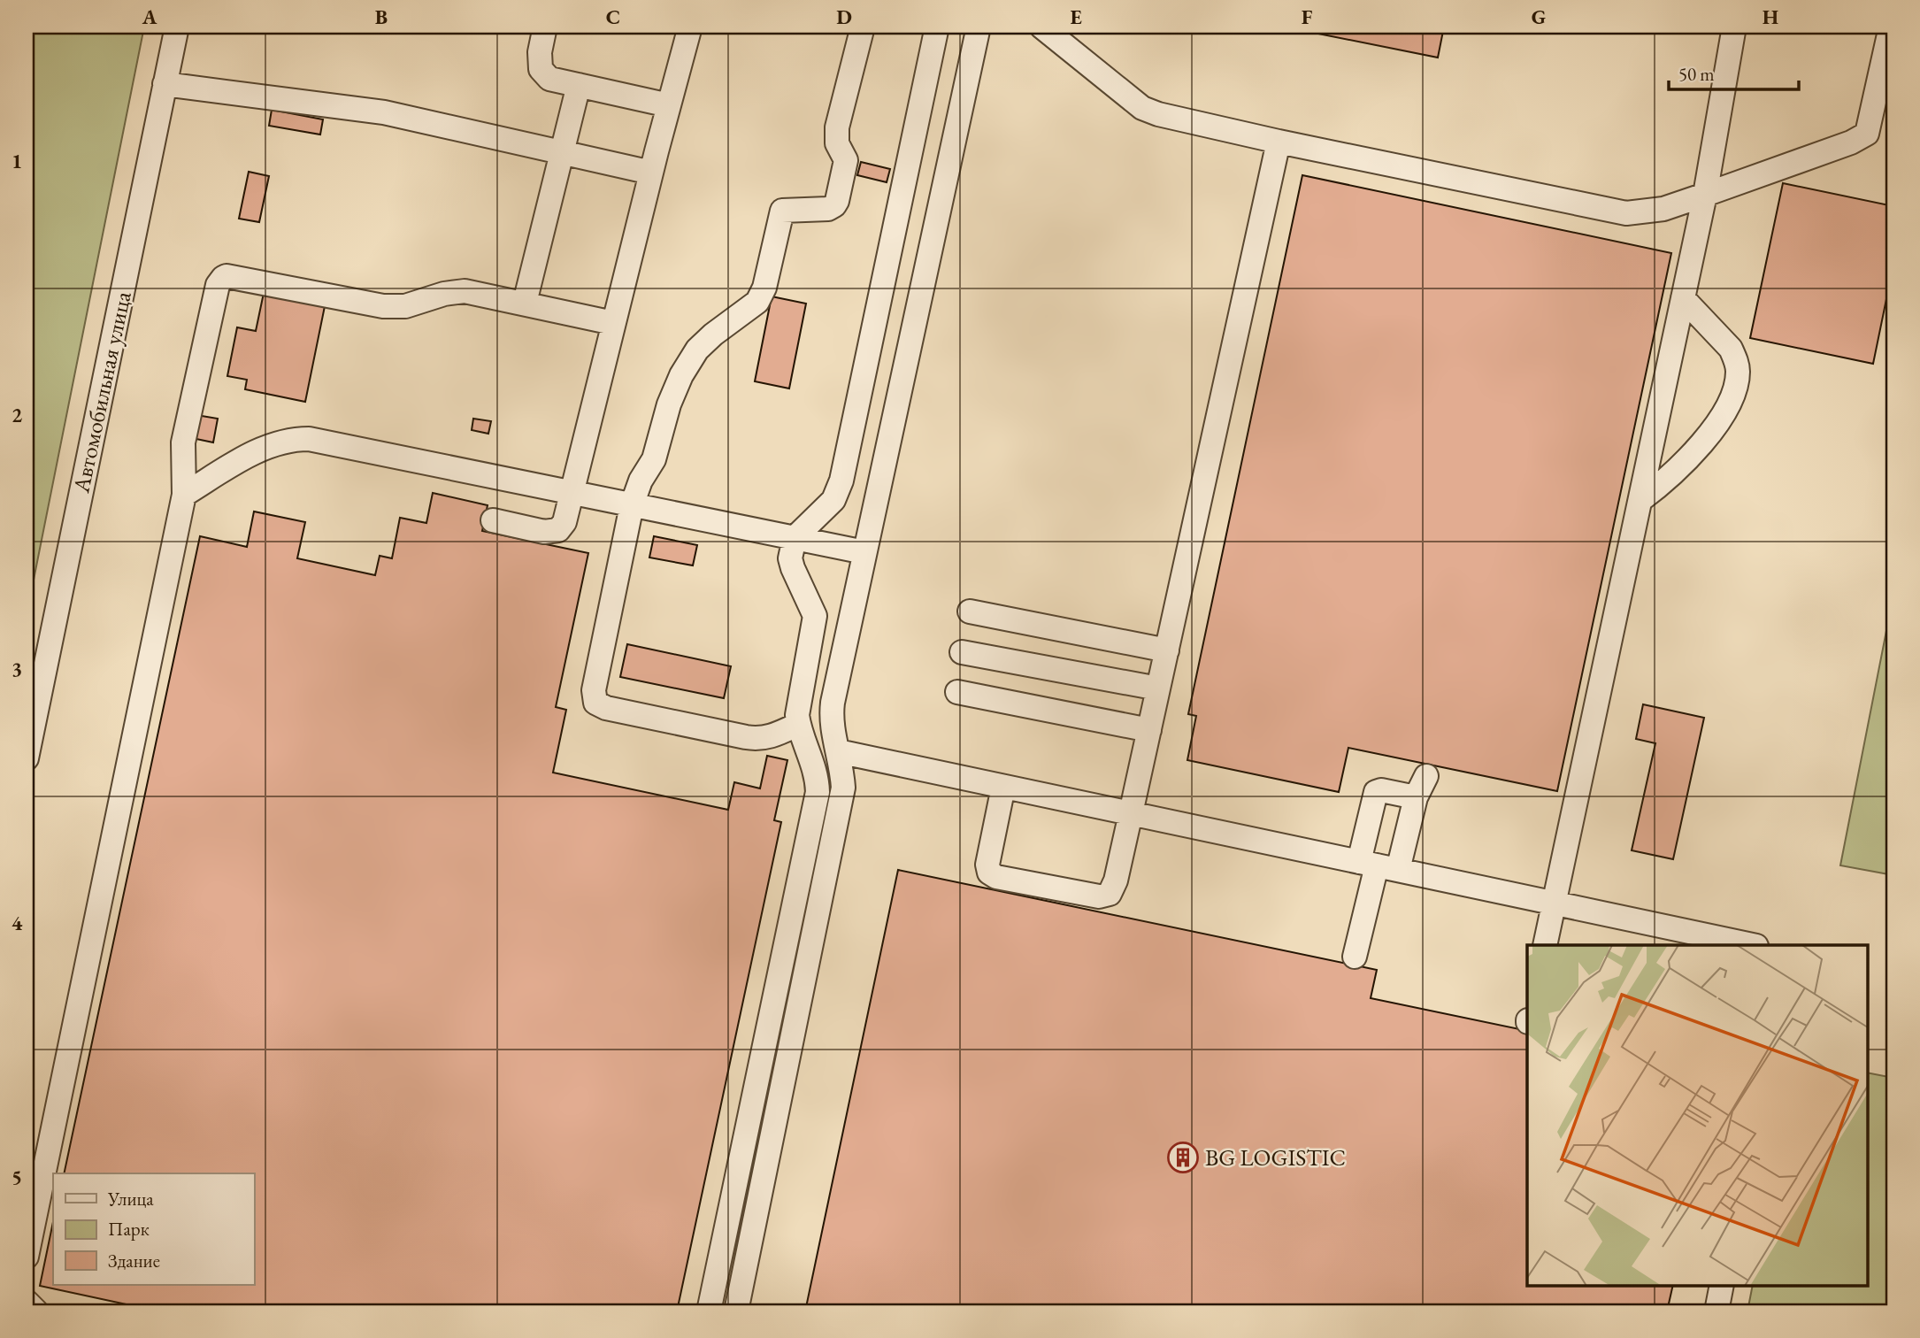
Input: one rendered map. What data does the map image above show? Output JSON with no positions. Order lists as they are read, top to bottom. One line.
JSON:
{"streets":{"street":["Автомобильная улица"]},"places":{"building":["BG LOGISTIC"]},"legend":["Улица","Парк","Здание"],"scale_bar":"50 m","grid":{"columns":["A","B","C","D","E","F","G","H"],"rows":["1","2","3","4","5"]}}
